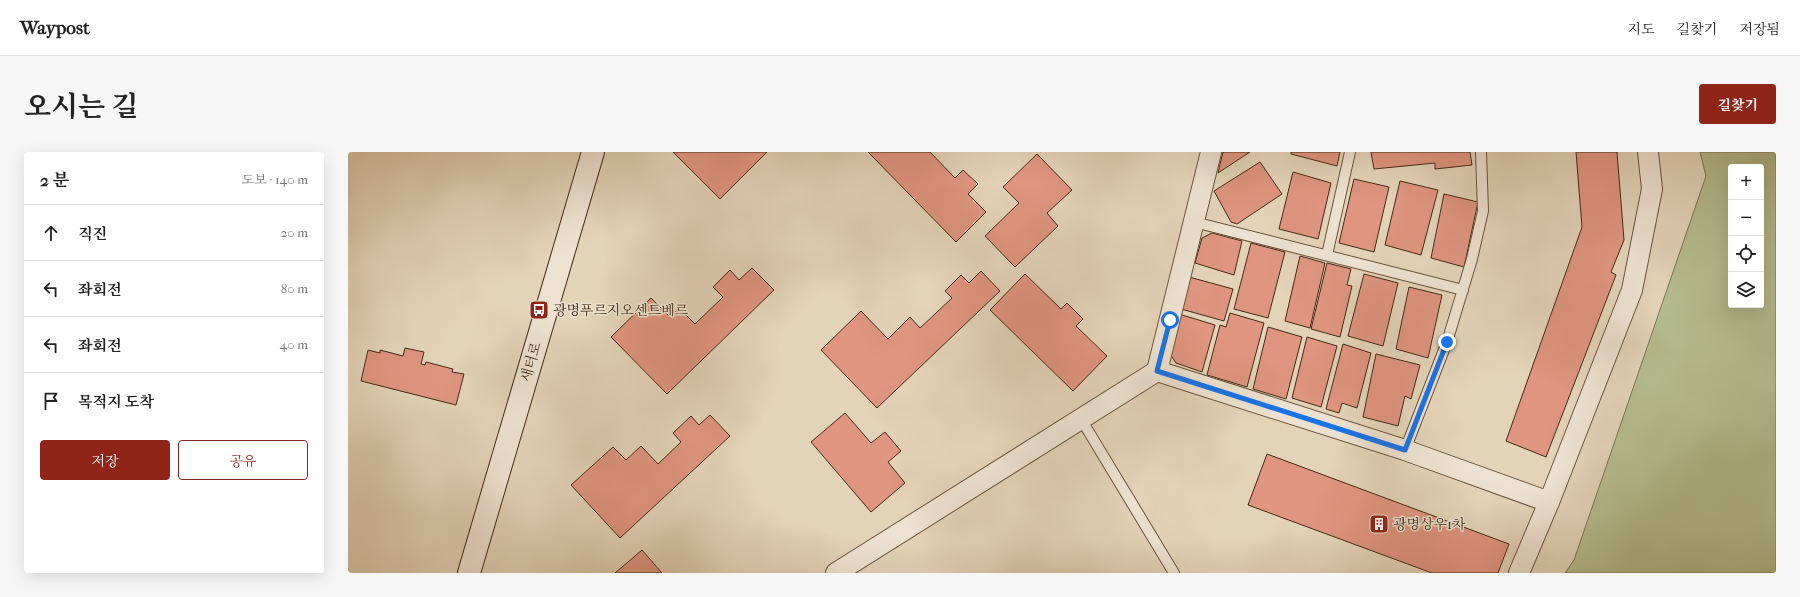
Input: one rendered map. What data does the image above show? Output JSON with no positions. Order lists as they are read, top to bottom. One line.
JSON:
{"streets":{"street":["새터로"]},"places":{"bus stop":["광명푸르지오센트베르"],"building":["광명상우1차"]},"page":{"header":"Waypost","nav":["지도","길찾기","저장됨"],"title":"오시는 길","buttons":["길찾기",["저장","공유"]],"heading":["2 분","도보 · 140 m"],"map_buttons":["+","−"],"list":[["직진","20 m"],["좌회전","80 m"],["좌회전","40 m"],"목적지 도착"]}}
